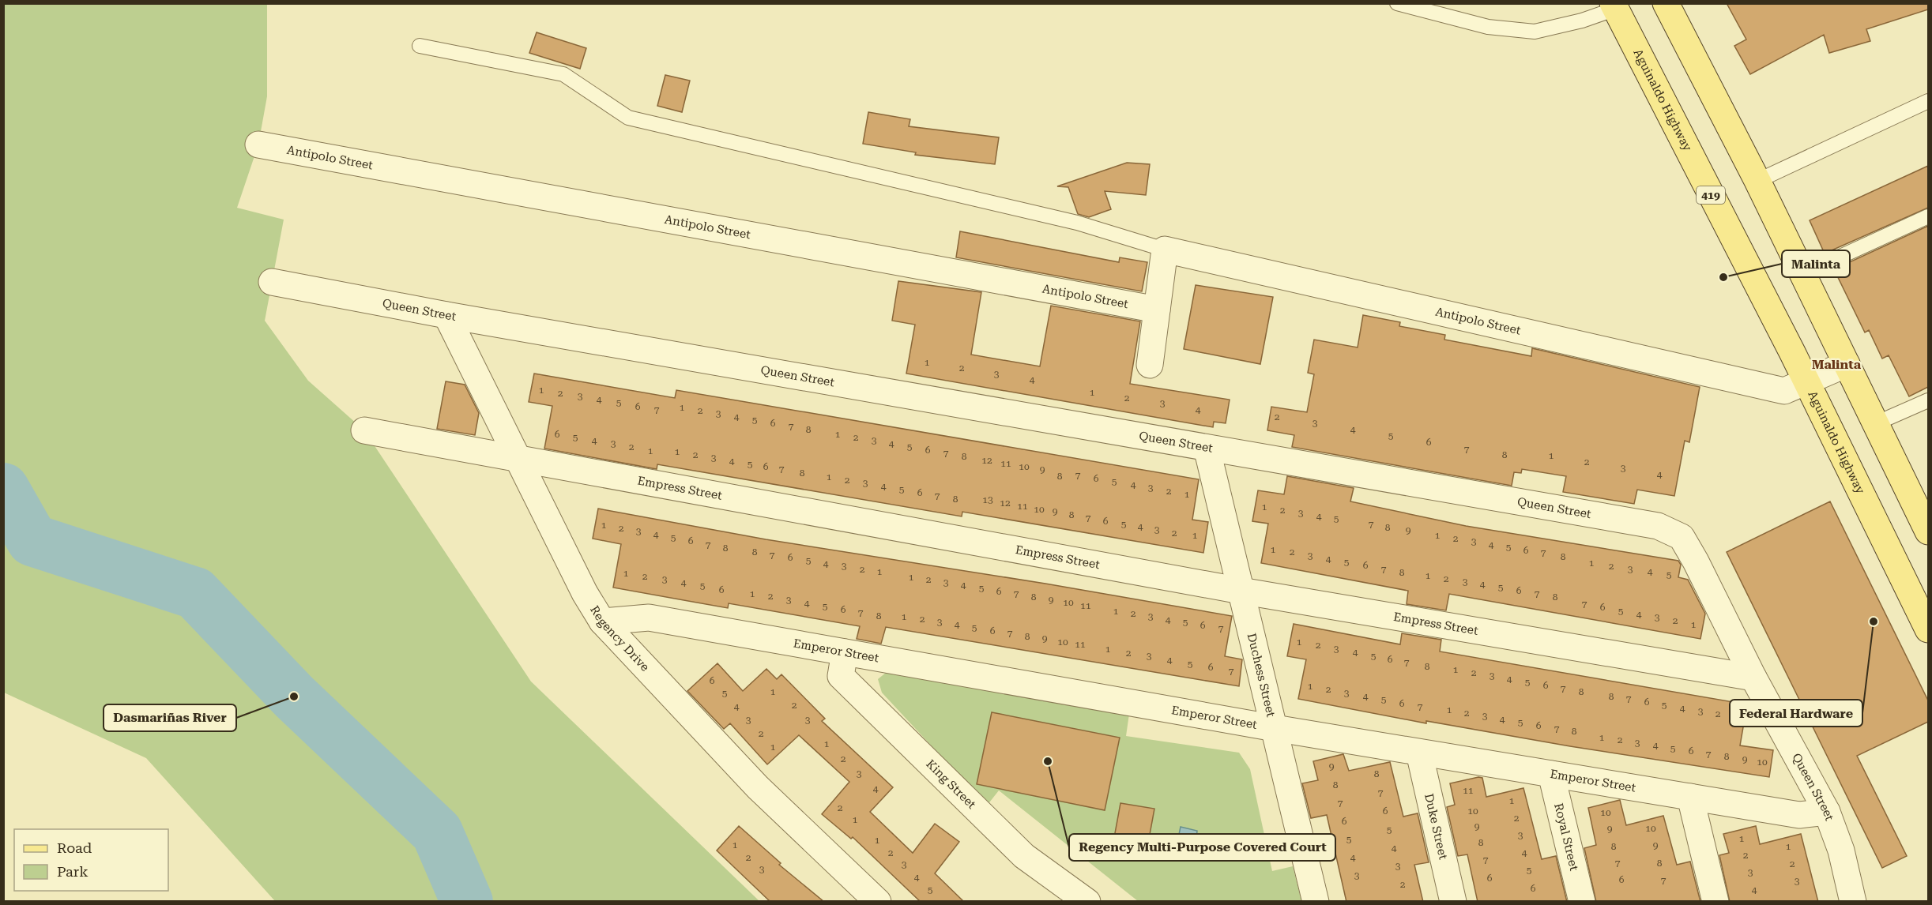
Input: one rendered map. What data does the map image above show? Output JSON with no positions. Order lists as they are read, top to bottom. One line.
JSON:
{"streets":{"main road":["Aguinaldo Highway","419"],"street":["Antipolo Street","Queen Street","Empress Street","Regency Drive","Emperor Street","Duchess Street","King Street","Duke Street","Royal Street"]},"crossings":[["Aguinaldo Highway","Antipolo Street"],["Queen Street","Empress Street"],["Queen Street","Regency Drive"],["Queen Street","Emperor Street"],["Queen Street","Duchess Street"],["Empress Street","Regency Drive"],["Empress Street","Duchess Street"],["Regency Drive","Emperor Street"],["Emperor Street","Duchess Street"],["Emperor Street","King Street"],["Emperor Street","Duke Street"],["Emperor Street","Royal Street"]],"districts":["Malinta"],"places":["Malinta","Federal Hardware","Dasmariñas River","Regency Multi-Purpose Covered Court"],"house_numbers":["1","2","3","4","1","1","2","3","2","4","5","3","6","1","7","4","2","3","4","2","5","6","3","7","8","4","6","1","5","5","2","4","3","6","3","4","2","5","7","6","1","1","7","2","8","1","8","3","12","4","2","11","5","6","10","3","7","9","8","4","7","8","1","6","2","5","3","4","4","3","5","2","6","1","7","8","13","12","11","1","10","2","9","3","8","4","7","5","6","5","7","1","4","8","2","3","9","3","2","4","1","1","5","2","6","3","7","4","5","8","1","6","8","2","7","7","3","8","6","4","5","5","1","4","6","3","2","2","7","3","1","4","8","1","5","1","2","1","2","3","2","3","4","3","4","4","5","5","5","6","6","6","1","7","7","2","8","8","3","9","10","4","7","11","5","6","6","1","5","7","2","4","8","1","3","3","2","4","2","3","5","4","1","6","5","7","6","7","8","9","10","1","11","2","1","3","4","2","3","5","6","4","7","5","8","6","1","7","2","3","4","6","5","6","1","7","2","1","8","5","3","4","8","7","5","6","6","2","5","4","7","4","1","3","2","2","3","4","3","3","5","6","7","8","2","1","2","3","1","4","1","5","6","7","8","2","9","10","9","3","8","8","4","11","7","1","7","2","6","10","10","2","1","6","9","10","9","5","3","1","5","1","8","1","9","8","1","4","2","4","2","2","4","7","7","8","2","3","3","3","5","3","3","4","6","6","7","3","2","6","5","4"],"legend":["Road","Park"]}
